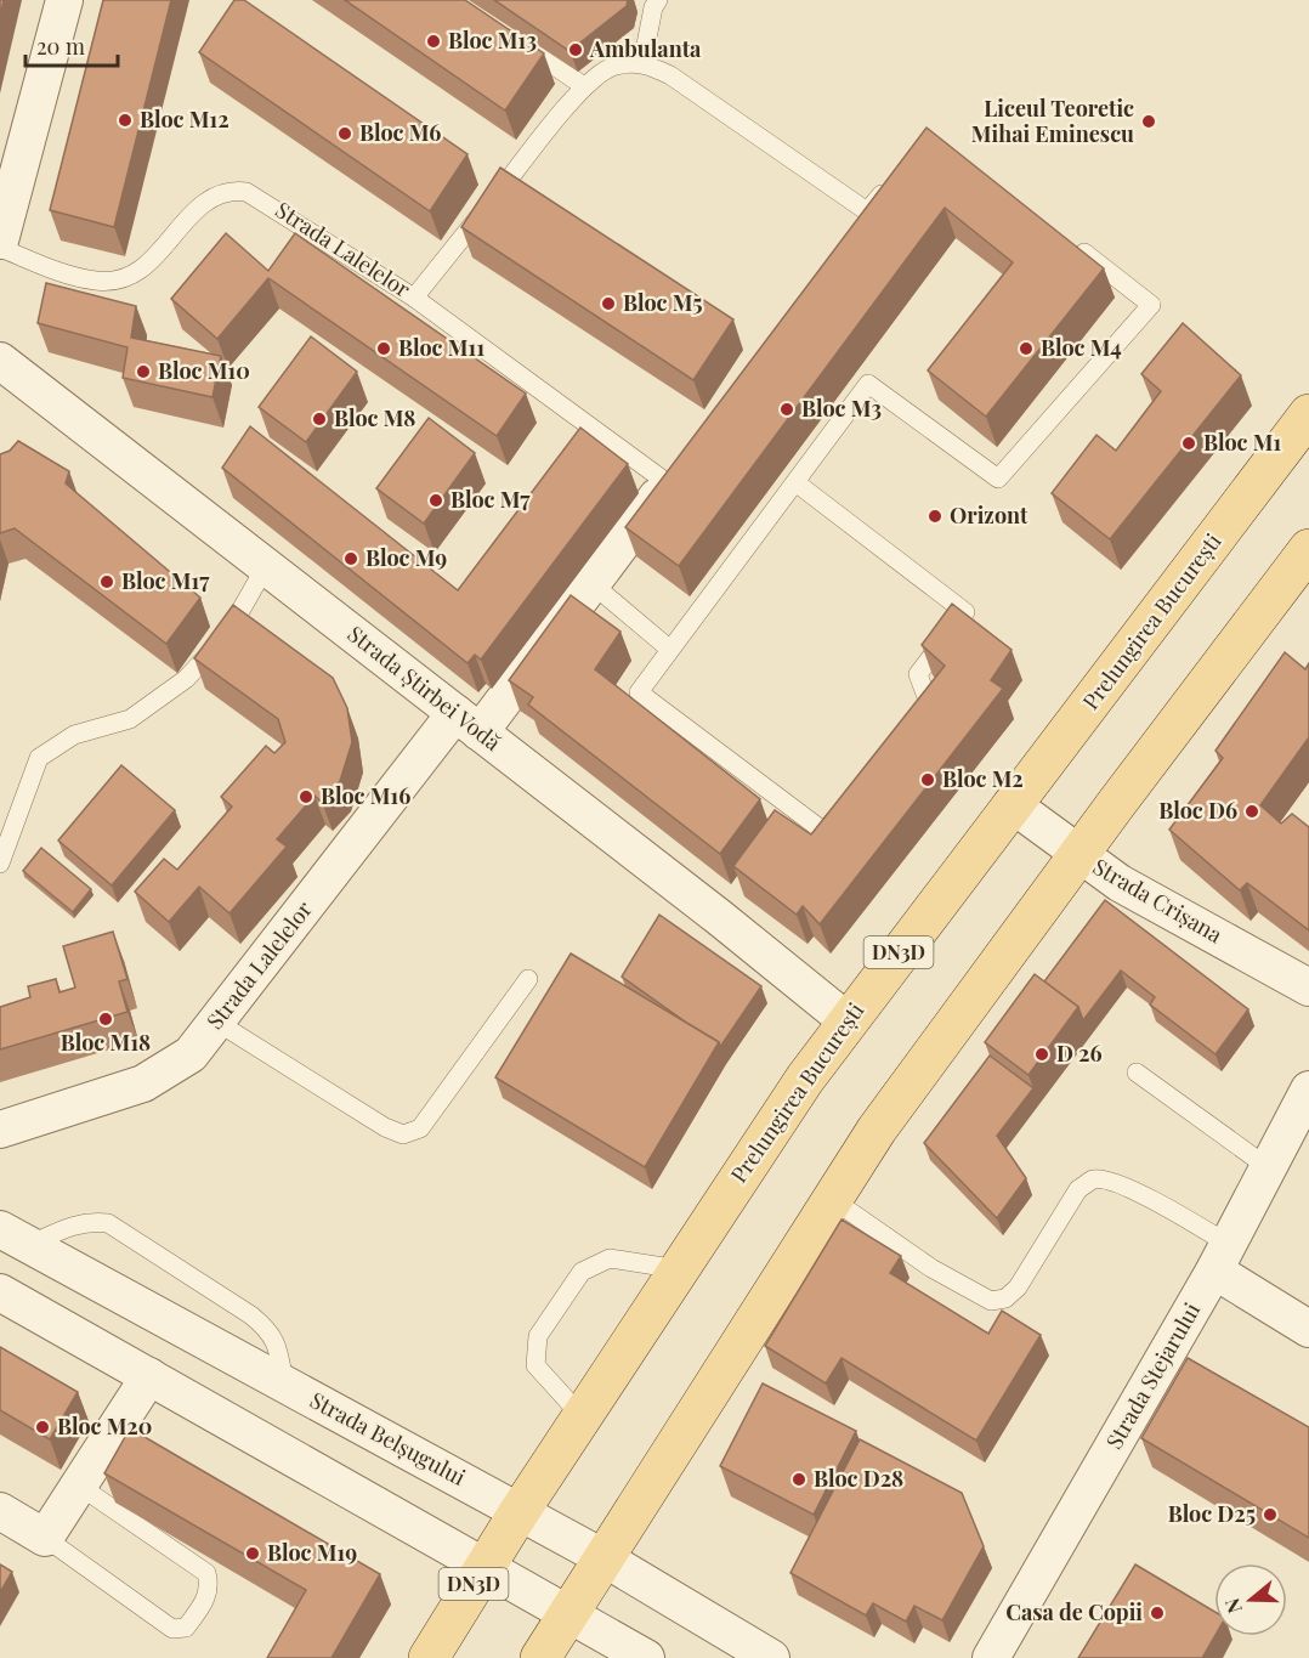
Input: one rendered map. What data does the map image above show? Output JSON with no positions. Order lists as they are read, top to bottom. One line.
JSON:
{"streets":{"main road":["Prelungirea București","DN3D"],"street":["Strada Lalelelor","Strada Știrbei Vodă","Strada Crișana","Strada Stejarului","Strada Belșugului"]},"crossings":[["Strada Lalelelor","Strada Știrbei Vodă"],["Prelungirea București","Strada Știrbei Vodă"],["Prelungirea București","Strada Crișana"],["Prelungirea București","Strada Belșugului"]],"places":["Bloc M13","Ambulanta","Bloc M12","Liceul Teoretic Mihai Eminescu","Bloc M6","Bloc M5","Bloc M11","Bloc M4","Bloc M10","Bloc M3","Bloc M8","Bloc M1","Bloc M7","Orizont","Bloc M9","Bloc M17","Bloc M2","Bloc M16","Bloc D6","Bloc M18","D 26","Bloc M20","Bloc D28","Bloc D25","Bloc M19","Casa de Copii"],"scale_bar":"20 m","north":"left"}
